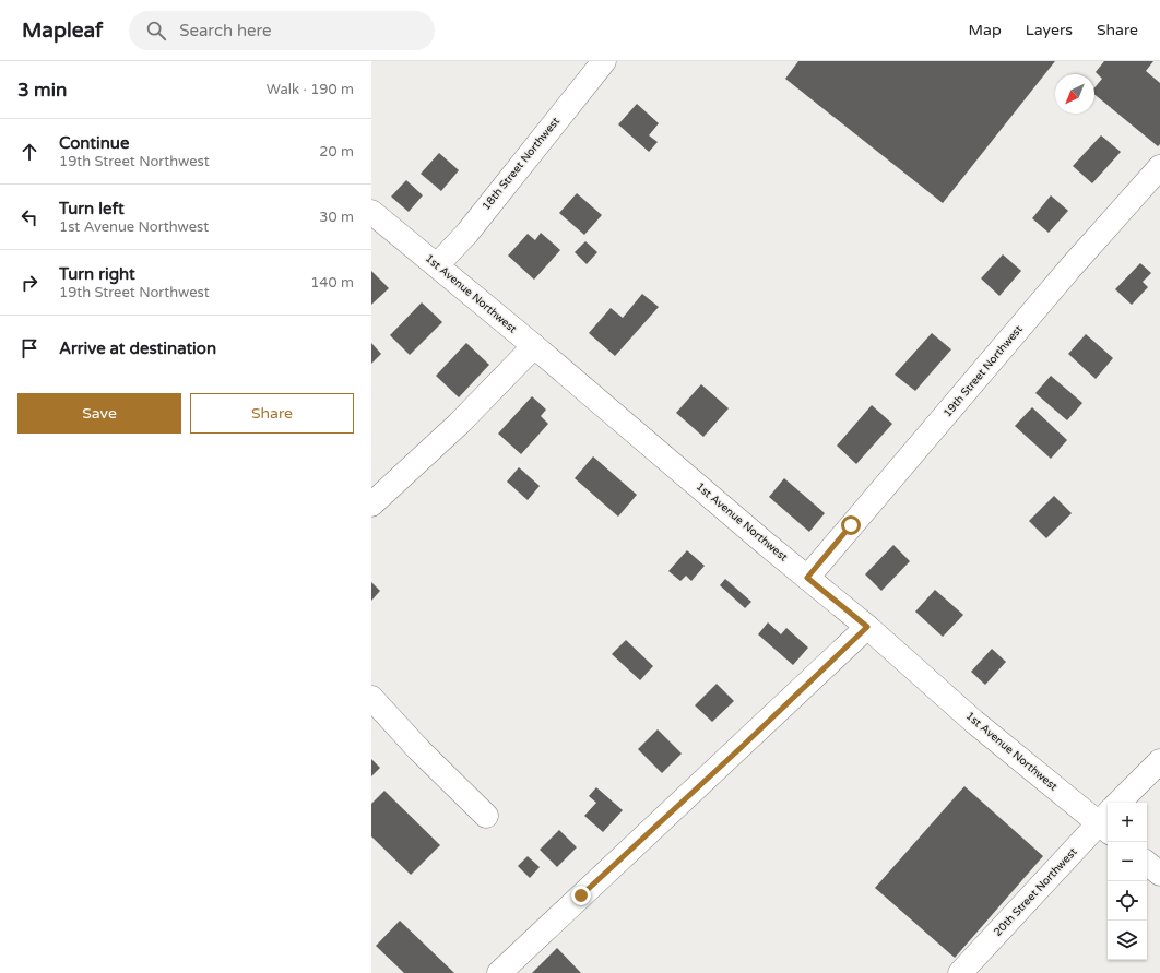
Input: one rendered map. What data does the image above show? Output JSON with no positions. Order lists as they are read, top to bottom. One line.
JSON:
{"streets":{"street":["18th Street Northwest","1st Avenue Northwest","19th Street Northwest","20th Street Northwest"]},"crossings":[["18th Street Northwest","1st Avenue Northwest"],["1st Avenue Northwest","19th Street Northwest"],["1st Avenue Northwest","20th Street Northwest"]],"north":"bottom left","page":{"header":"Mapleaf","search":"Search here","nav":["Map","Layers","Share"],"heading":["3 min","Walk · 190 m"],"list":[["Continue","19th Street Northwest","20 m"],["Turn left","1st Avenue Northwest","30 m"],["Turn right","19th Street Northwest","140 m"],"Arrive at destination"],"buttons":["Save","Share"],"map_buttons":["+","−"]}}
